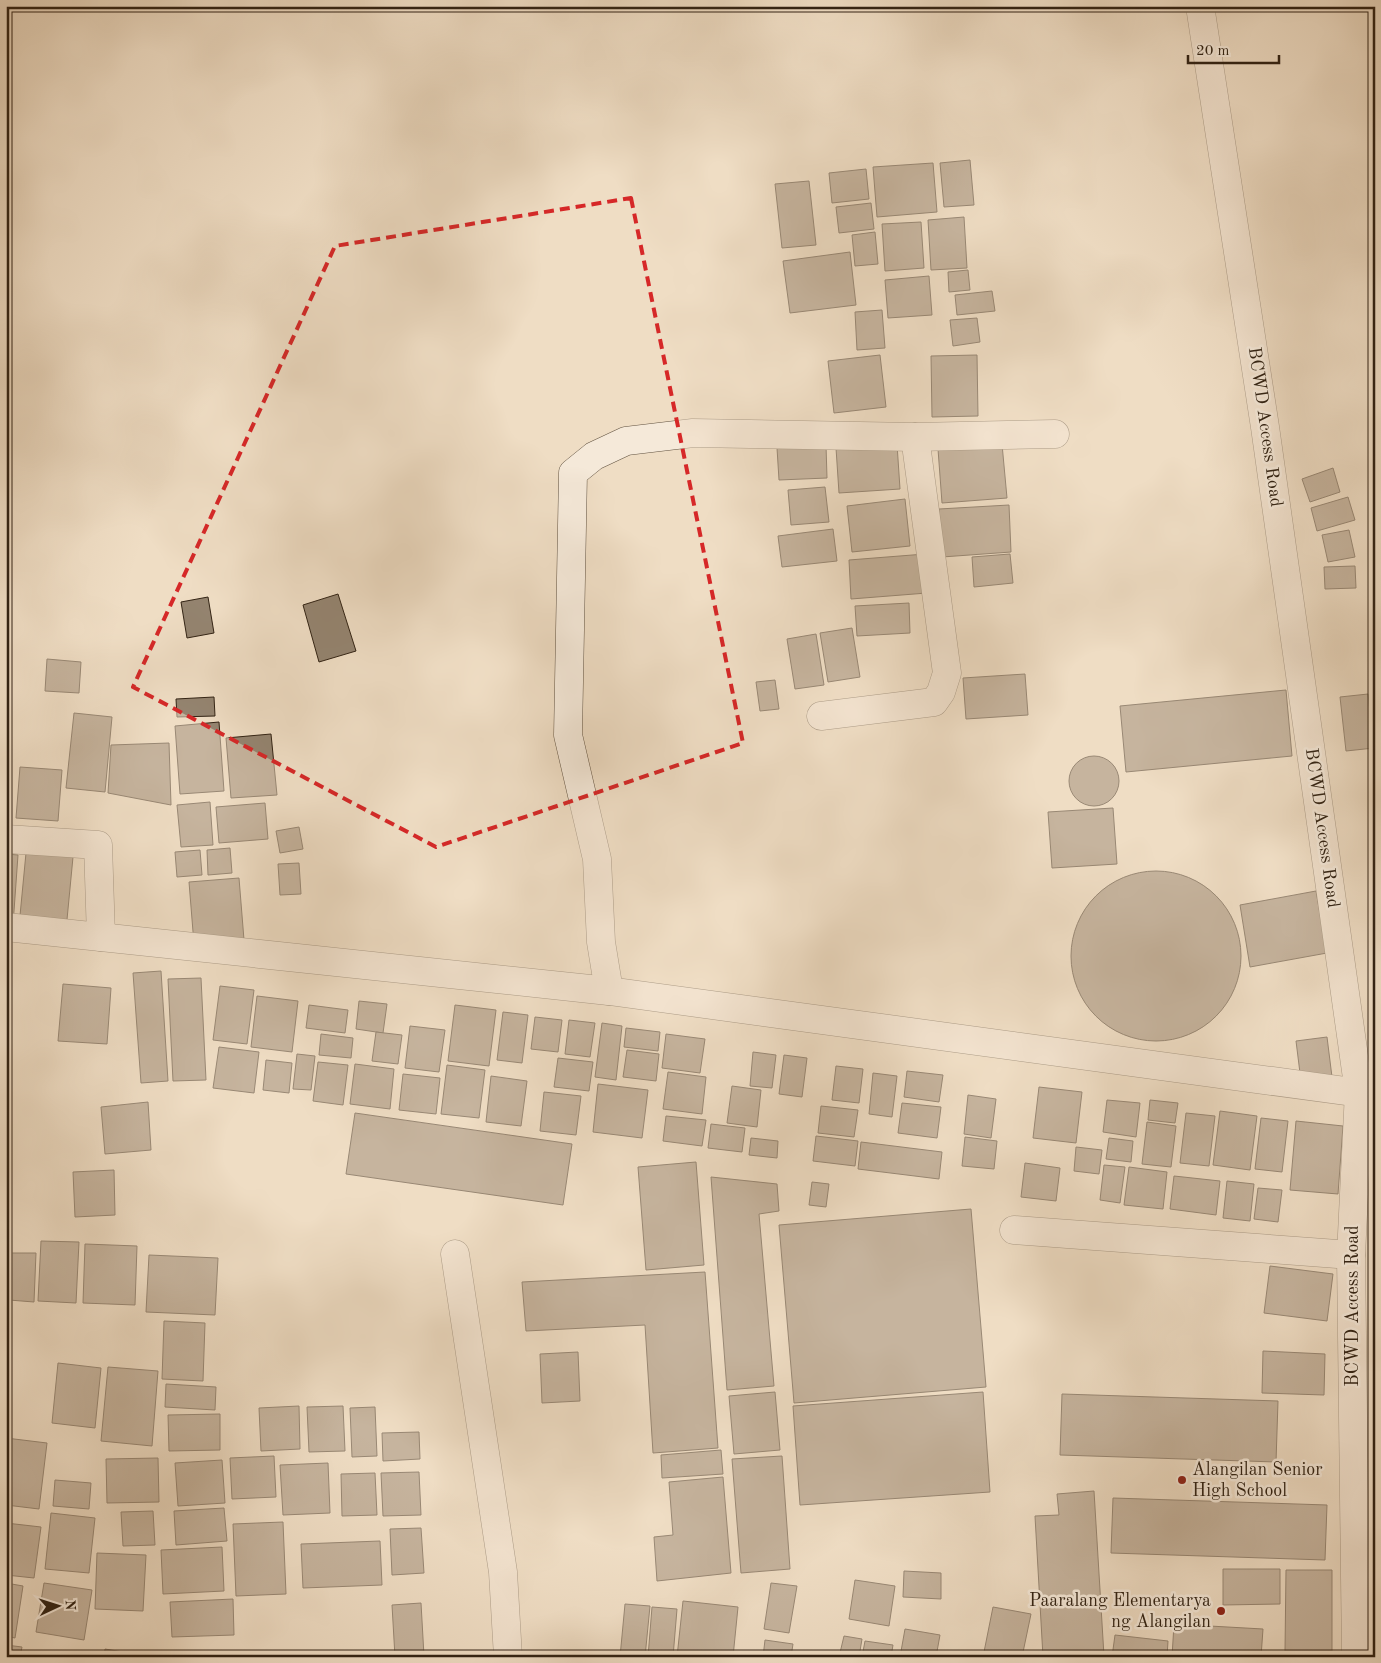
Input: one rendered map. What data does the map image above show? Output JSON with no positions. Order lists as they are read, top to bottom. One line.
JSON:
{"streets":{"street":["BCWD Access Road"]},"places":["Alangilan Senior High School","Paaralang Elementarya ng Alangilan"],"scale_bar":"20 m","north":"right"}
